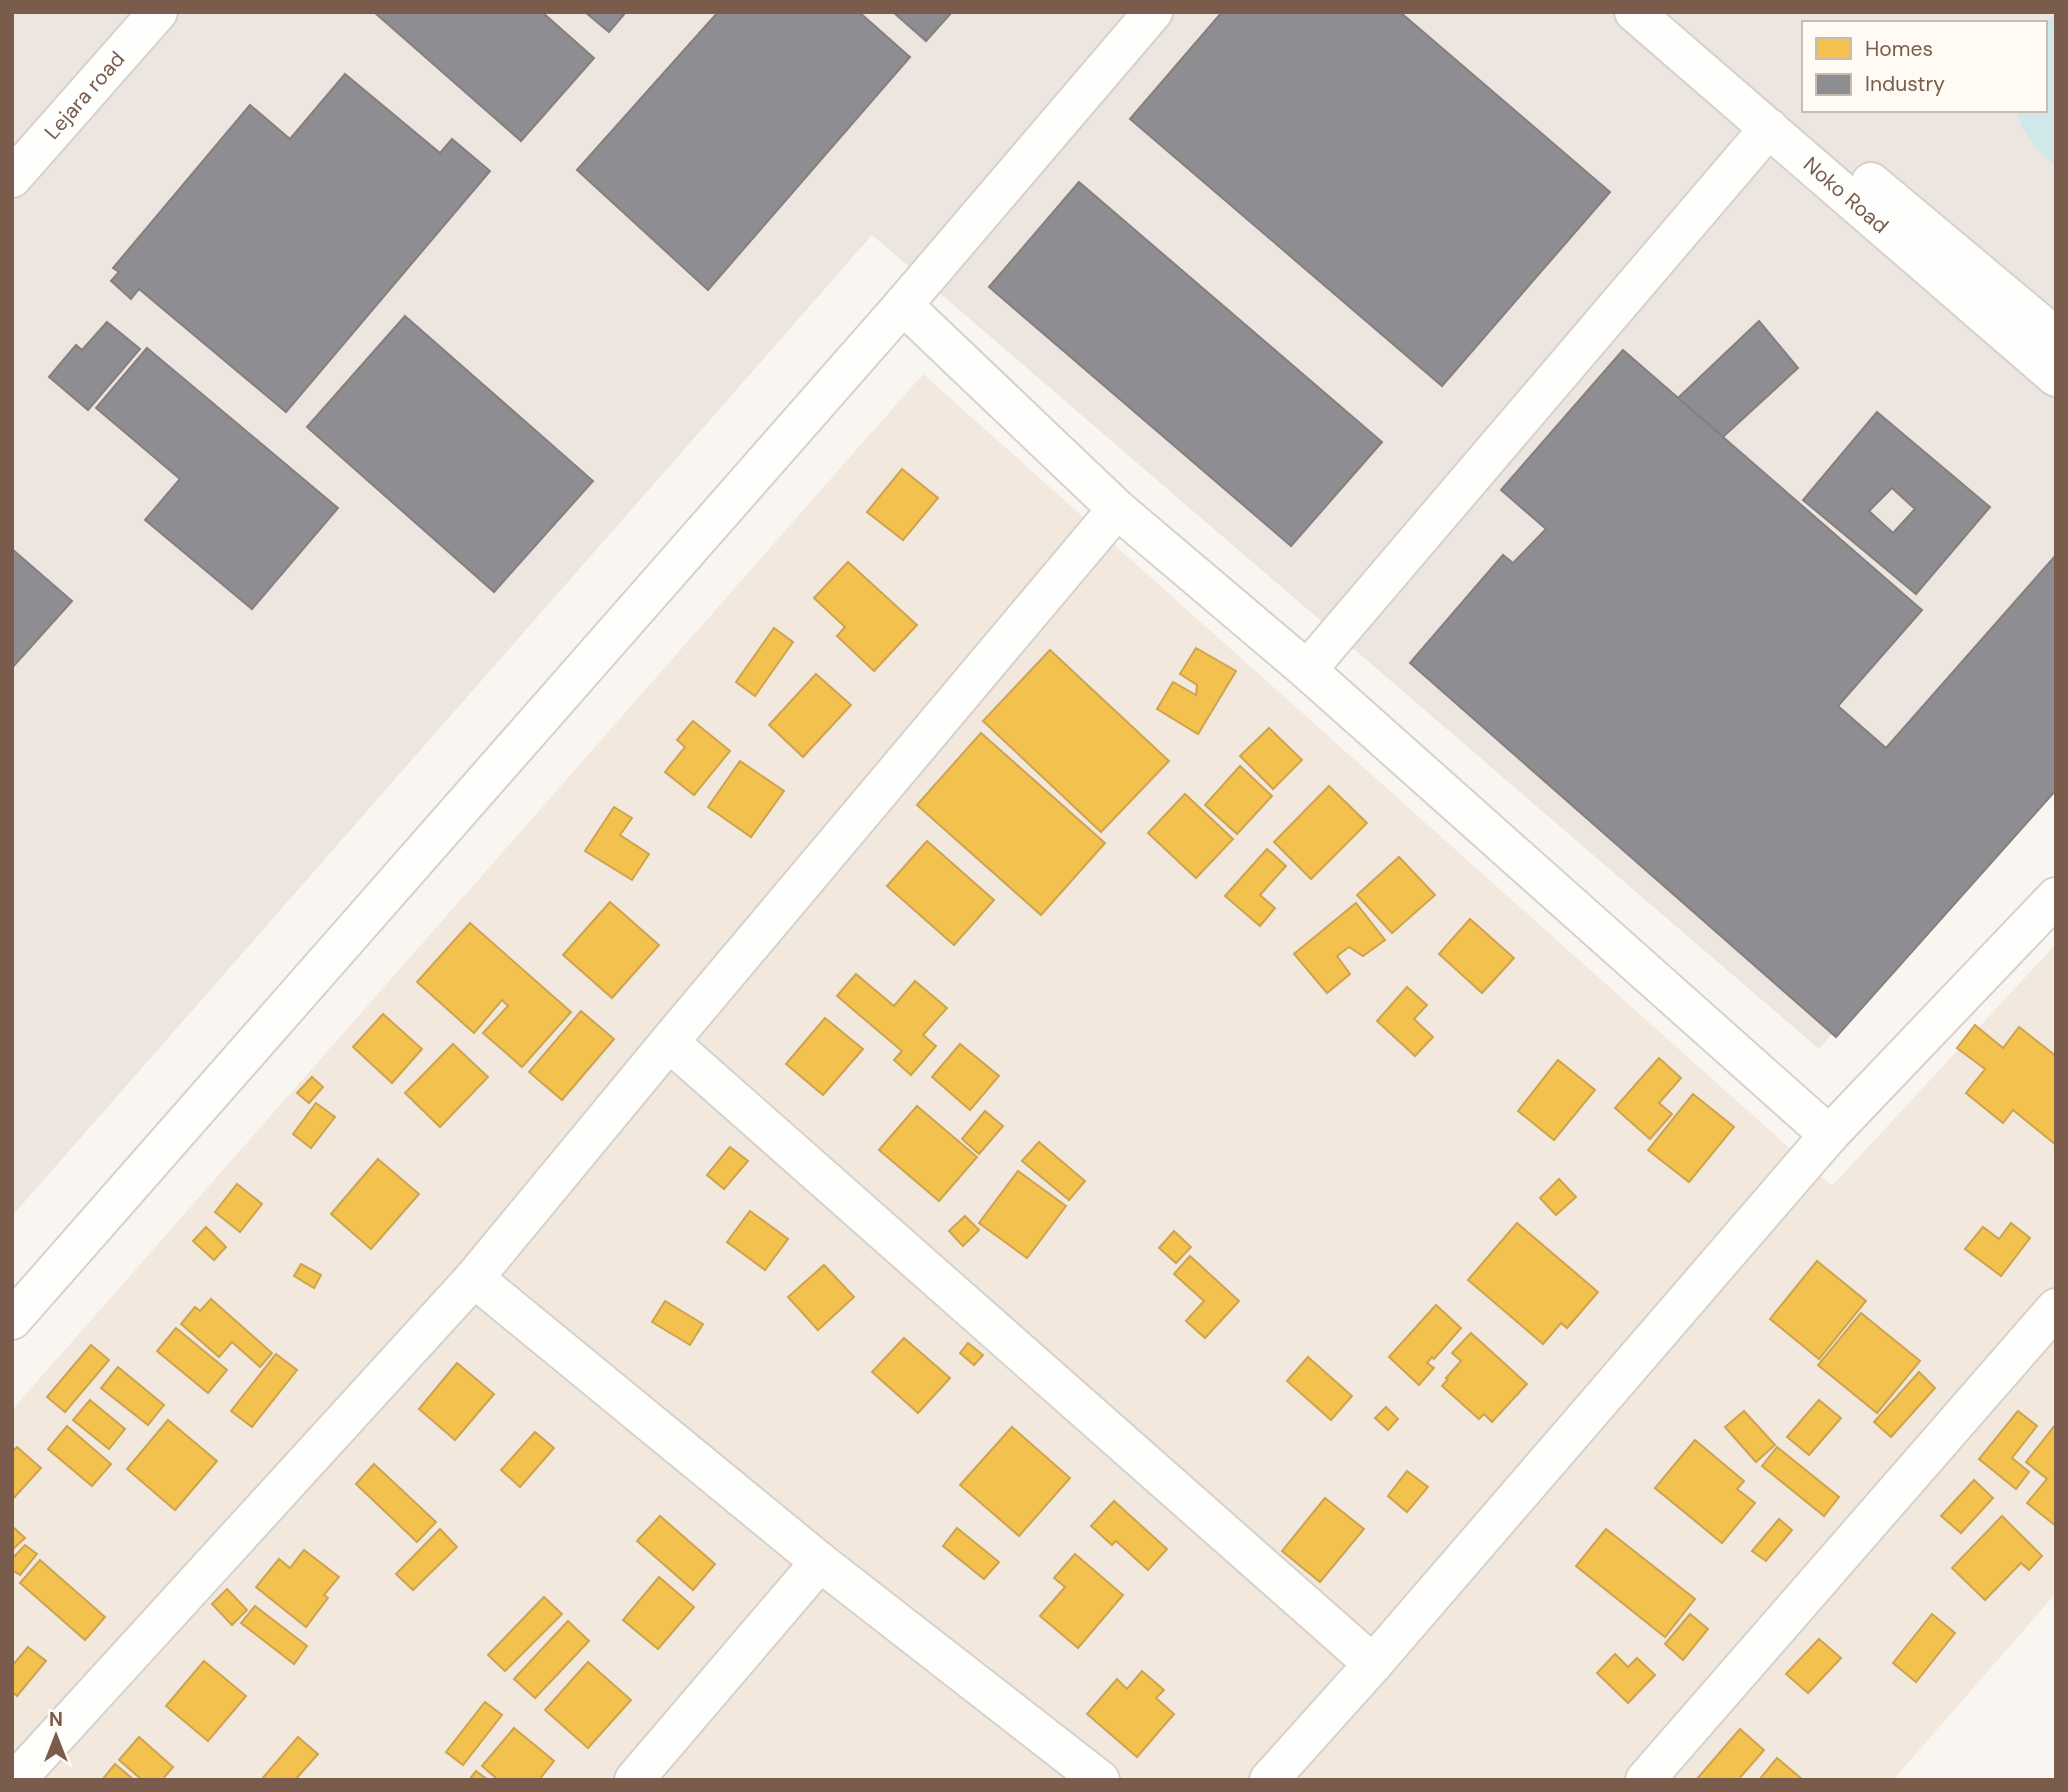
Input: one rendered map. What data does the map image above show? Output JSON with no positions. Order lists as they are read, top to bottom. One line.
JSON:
{"streets":{"street":["Lejara road","Noko Road"]},"legend":["Homes","Industry"],"north":"top"}
